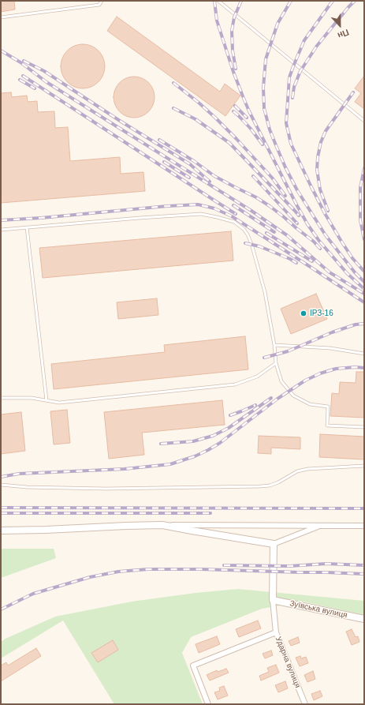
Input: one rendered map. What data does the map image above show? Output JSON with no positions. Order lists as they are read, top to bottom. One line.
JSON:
{"streets":{"street":["Зуївська вулиця","Ударна вулиця"]},"crossings":[["Зуївська вулиця","Ударна вулиця"]],"places":["ІРЗ-16"],"north":"bottom"}
